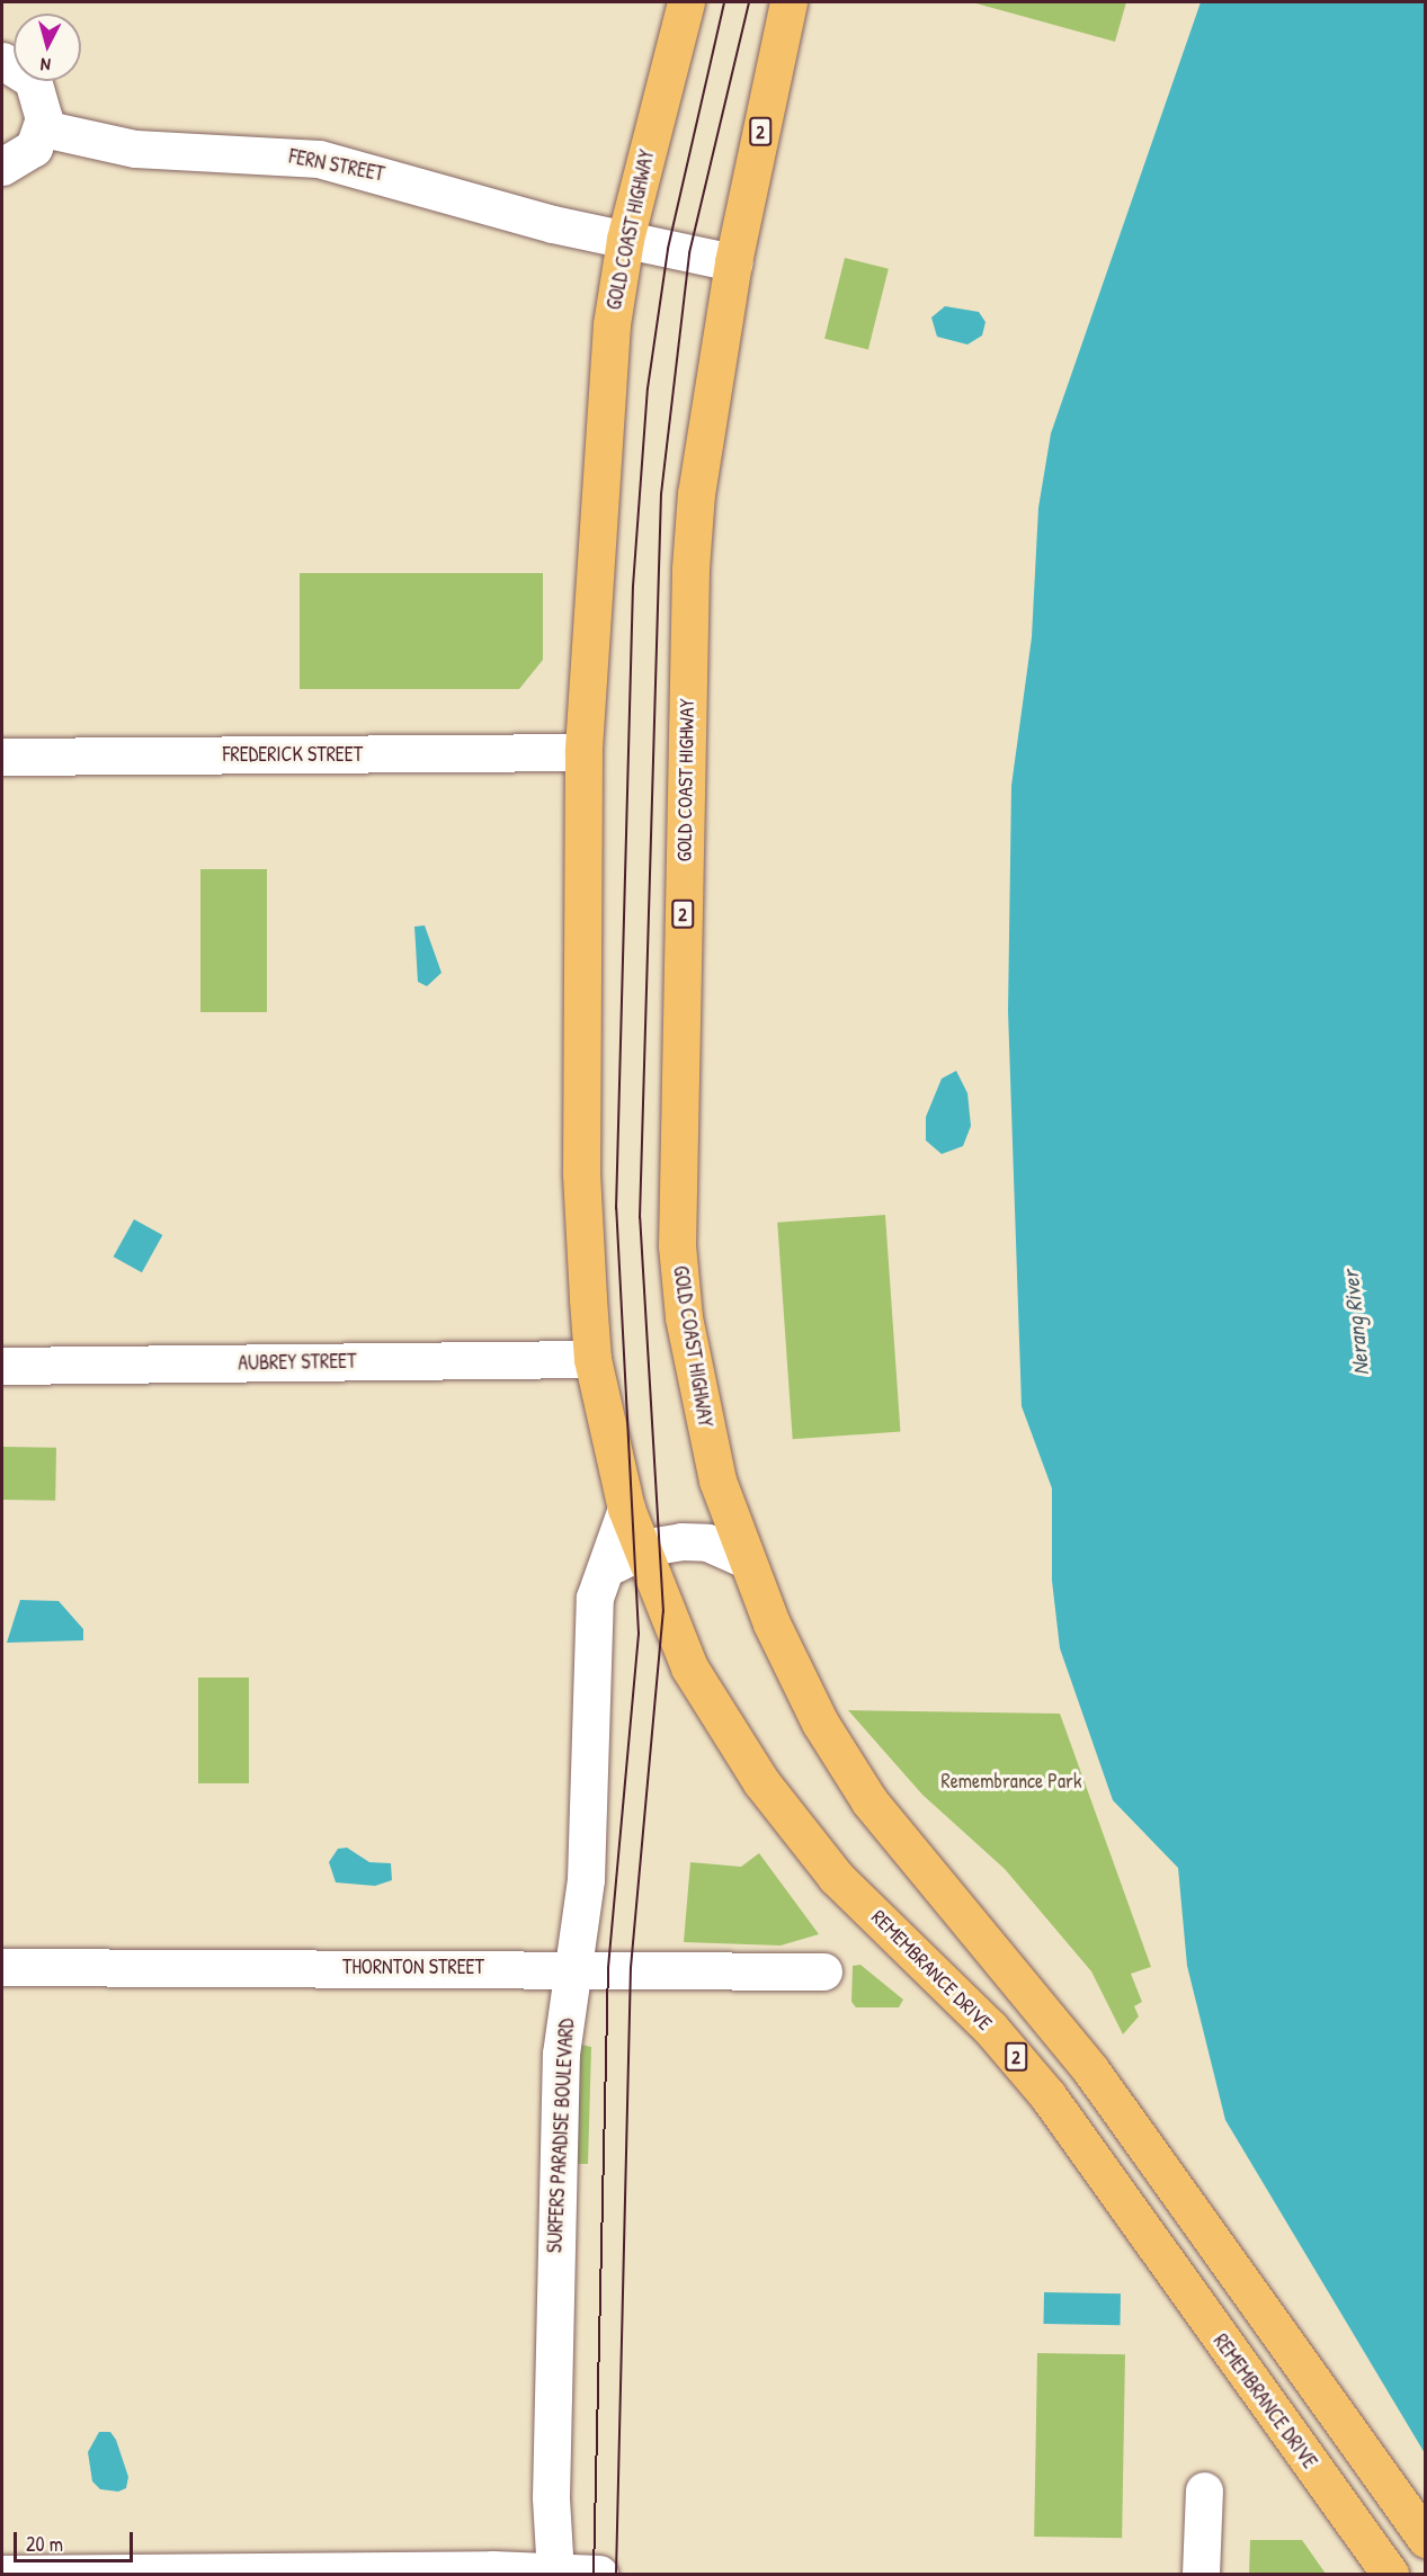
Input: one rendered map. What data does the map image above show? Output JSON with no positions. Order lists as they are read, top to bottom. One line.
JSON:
{"streets":{"highway":["2","GOLD COAST HIGHWAY","REMEMBRANCE DRIVE"],"street":["FERN STREET","FREDERICK STREET","AUBREY STREET","THORNTON STREET","SURFERS PARADISE BOULEVARD"]},"crossings":[["2","GOLD COAST HIGHWAY"],["FERN STREET","GOLD COAST HIGHWAY"],["GOLD COAST HIGHWAY","FREDERICK STREET"],["GOLD COAST HIGHWAY","AUBREY STREET"],["GOLD COAST HIGHWAY","REMEMBRANCE DRIVE"],["GOLD COAST HIGHWAY","SURFERS PARADISE BOULEVARD"],["THORNTON STREET","SURFERS PARADISE BOULEVARD"]],"water":["Nerang River"],"parks":["Remembrance Park"],"scale_bar":"20 m","north":"bottom"}
